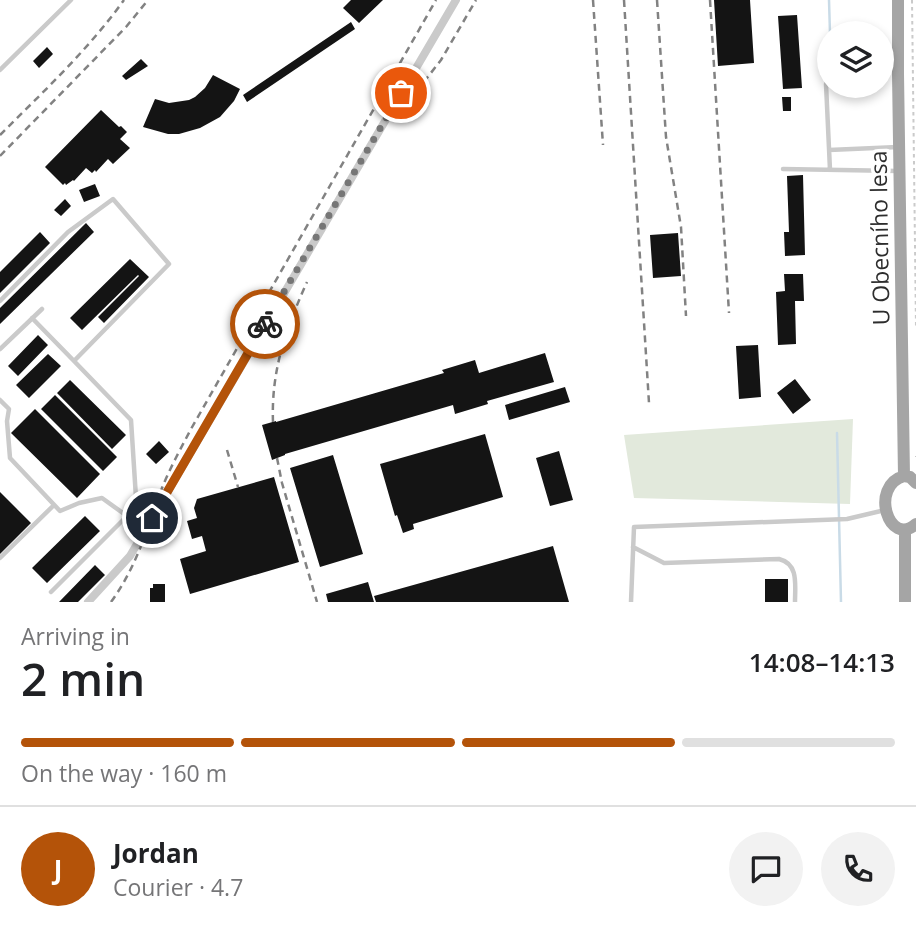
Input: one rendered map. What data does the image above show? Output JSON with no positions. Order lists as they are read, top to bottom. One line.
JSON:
{"streets":{"main road":["U Obecního lesa"]},"page":{"heading":["2 min","Arriving in","14:08–14:13"],"panel":["Jordan","Courier · 4.7"],"bar":"On the way · 160 m","round":"J"}}
